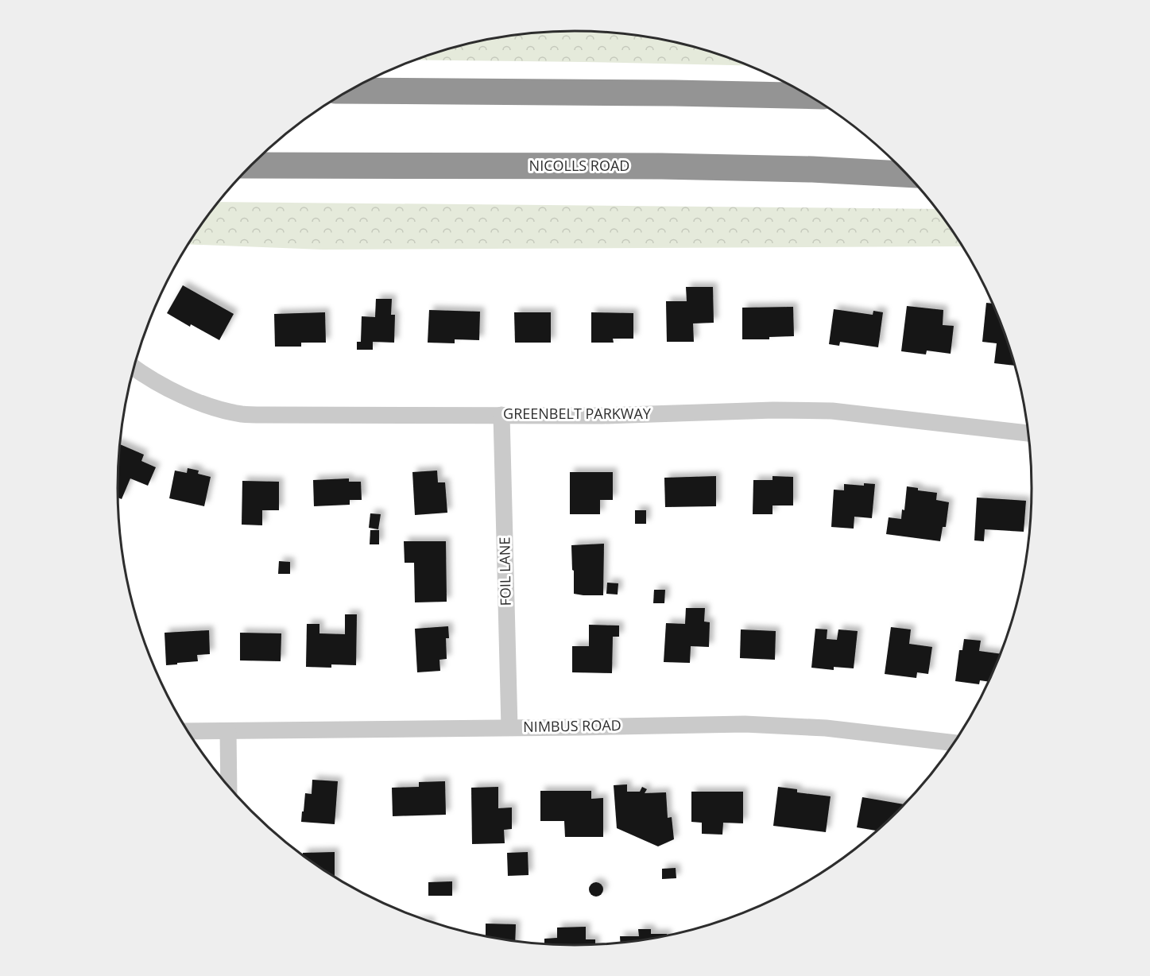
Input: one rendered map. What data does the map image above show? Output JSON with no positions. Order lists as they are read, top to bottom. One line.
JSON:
{"streets":{"highway":["NICOLLS ROAD"],"street":["GREENBELT PARKWAY","FOIL LANE","NIMBUS ROAD"]},"crossings":[["GREENBELT PARKWAY","FOIL LANE"],["FOIL LANE","NIMBUS ROAD"]]}
